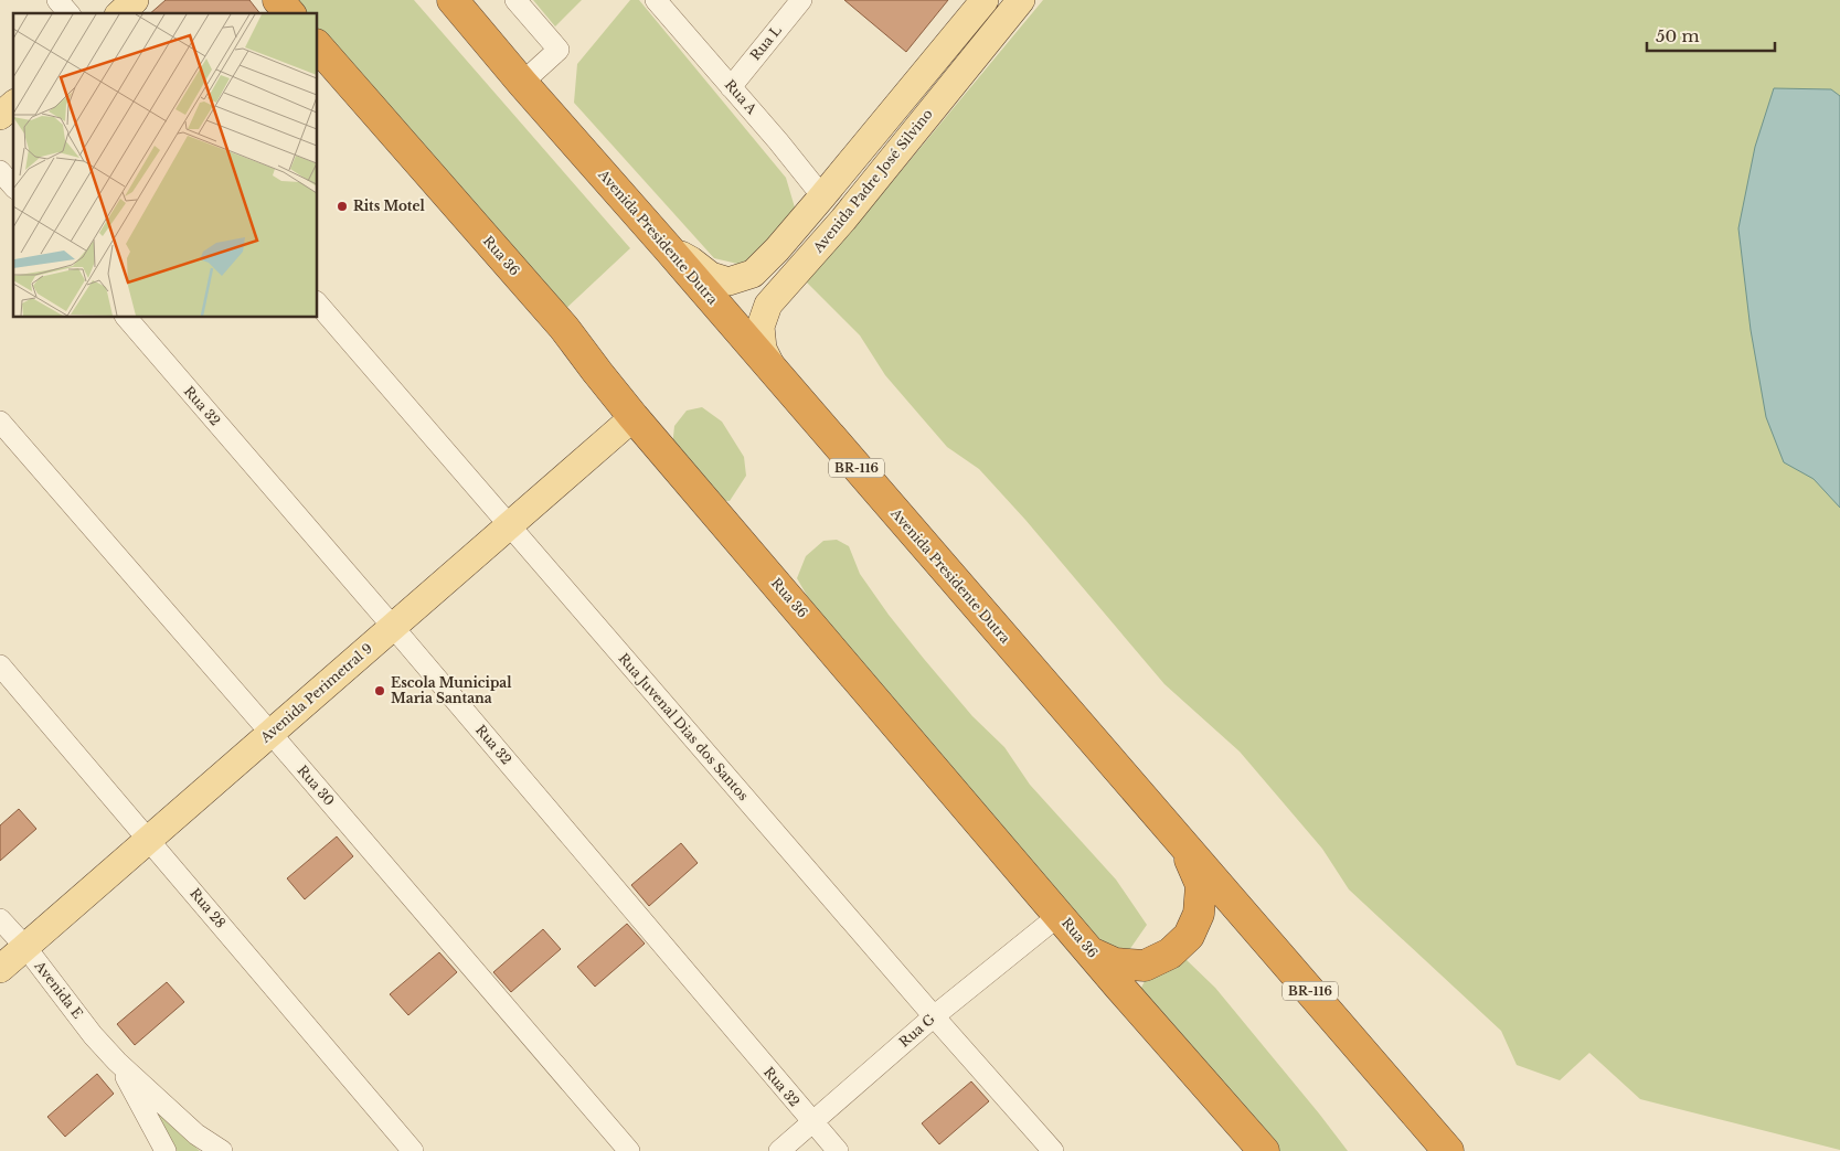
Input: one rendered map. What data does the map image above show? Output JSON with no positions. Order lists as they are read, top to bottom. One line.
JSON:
{"streets":{"highway":["Avenida Presidente Dutra","Rua 36","BR-116"],"main road":["Avenida Padre José Silvino","Avenida Perimetral 9"],"street":["Rua L","Rua A","Rua 32","Rua Juvenal Dias dos Santos","Rua 30","Rua 28","Avenida E","Rua G"]},"crossings":[["Rua L","Rua A"],["Rua A","Avenida Padre José Silvino"],["Avenida Padre José Silvino","Avenida Presidente Dutra"],["Rua 36","Avenida Perimetral 9"],["Rua 36","Rua G"],["Rua 32","Avenida Perimetral 9"],["Rua 32","Rua G"],["Avenida Perimetral 9","Rua Juvenal Dias dos Santos"],["Avenida Perimetral 9","Rua 30"],["Avenida Perimetral 9","Rua 28"],["Avenida Perimetral 9","Avenida E"],["Rua Juvenal Dias dos Santos","Rua G"]],"places":["Rits Motel","Escola Municipal Maria Santana"],"scale_bar":"50 m"}
